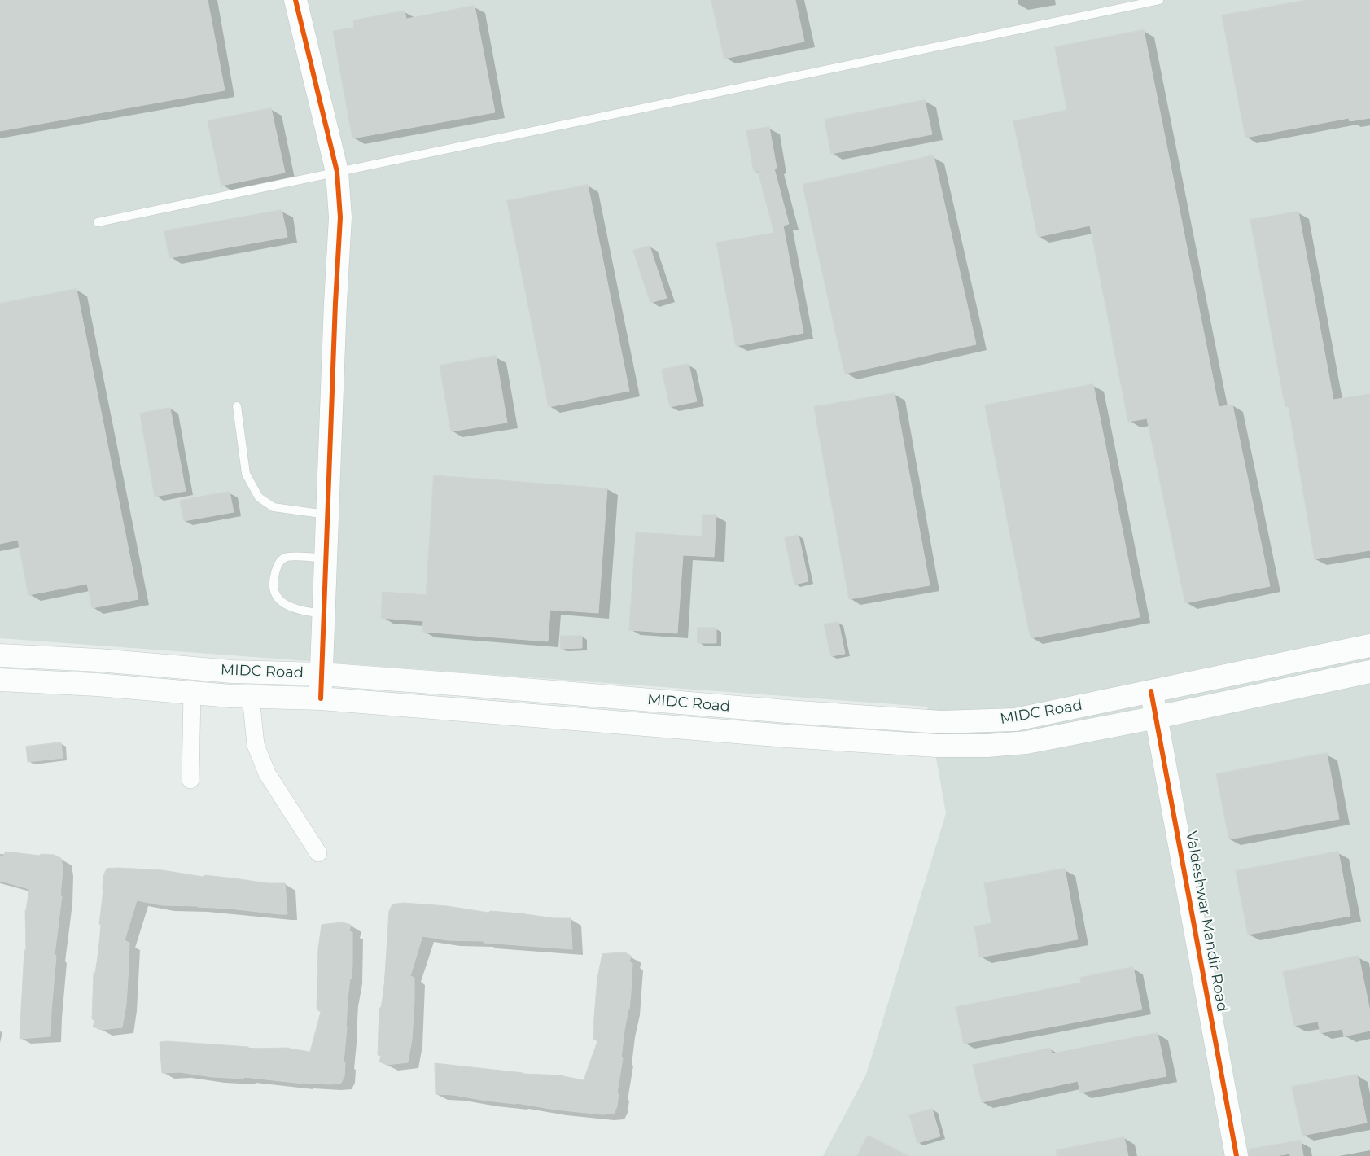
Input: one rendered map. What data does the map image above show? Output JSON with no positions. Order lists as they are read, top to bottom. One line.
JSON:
{"streets":{"main road":["MIDC Road","Valdeshwar Mandir Road"]},"crossings":[["MIDC Road","Valdeshwar Mandir Road"]]}
